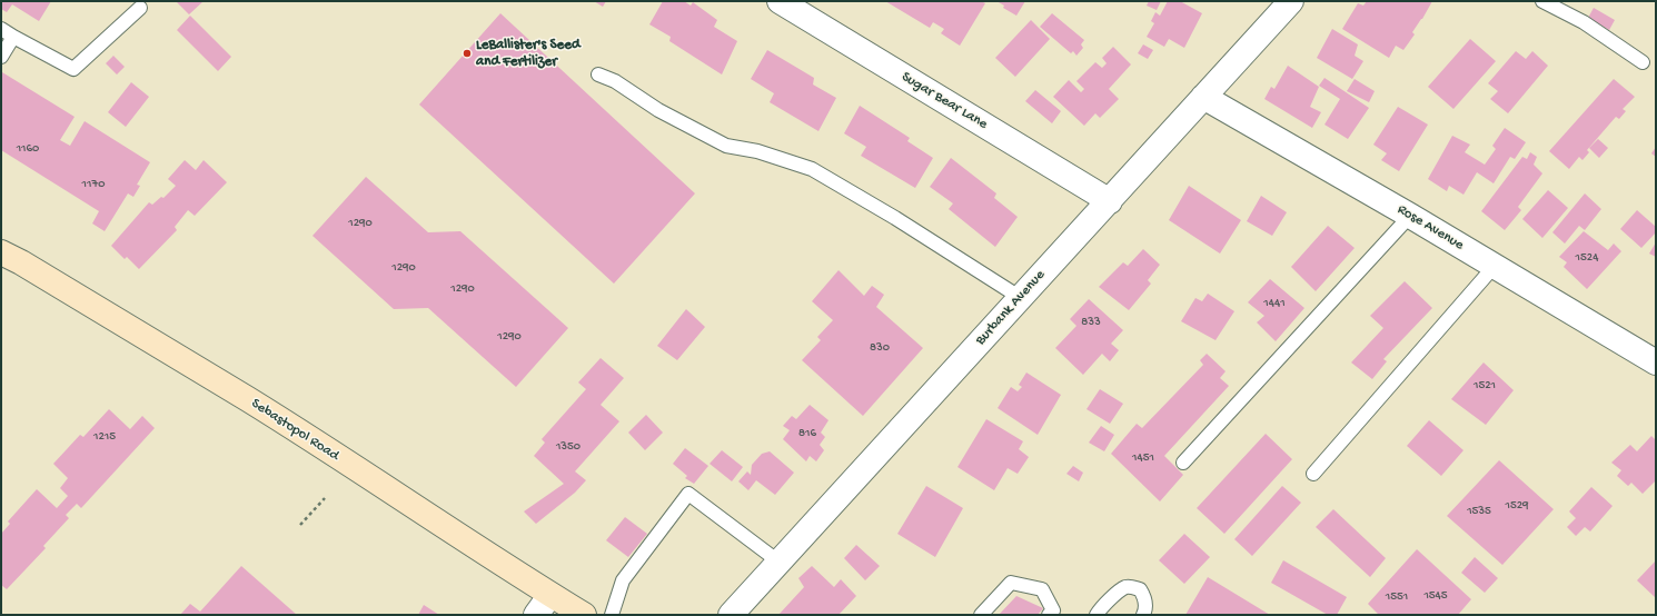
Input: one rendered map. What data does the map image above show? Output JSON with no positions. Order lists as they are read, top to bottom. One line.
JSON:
{"streets":{"main road":["Sebastopol Road"],"street":["Sugar Bear Lane","Rose Avenue","Burbank Avenue"]},"crossings":[["Sugar Bear Lane","Burbank Avenue"],["Rose Avenue","Burbank Avenue"]],"places":["LeBallister's Seed and Fertilizer"],"house_numbers":["1160","1170","1290","1524","1290","1290","1441","833","1290","830","1521","816","1215","1350","1451","1529","1535","1545","1551"]}
